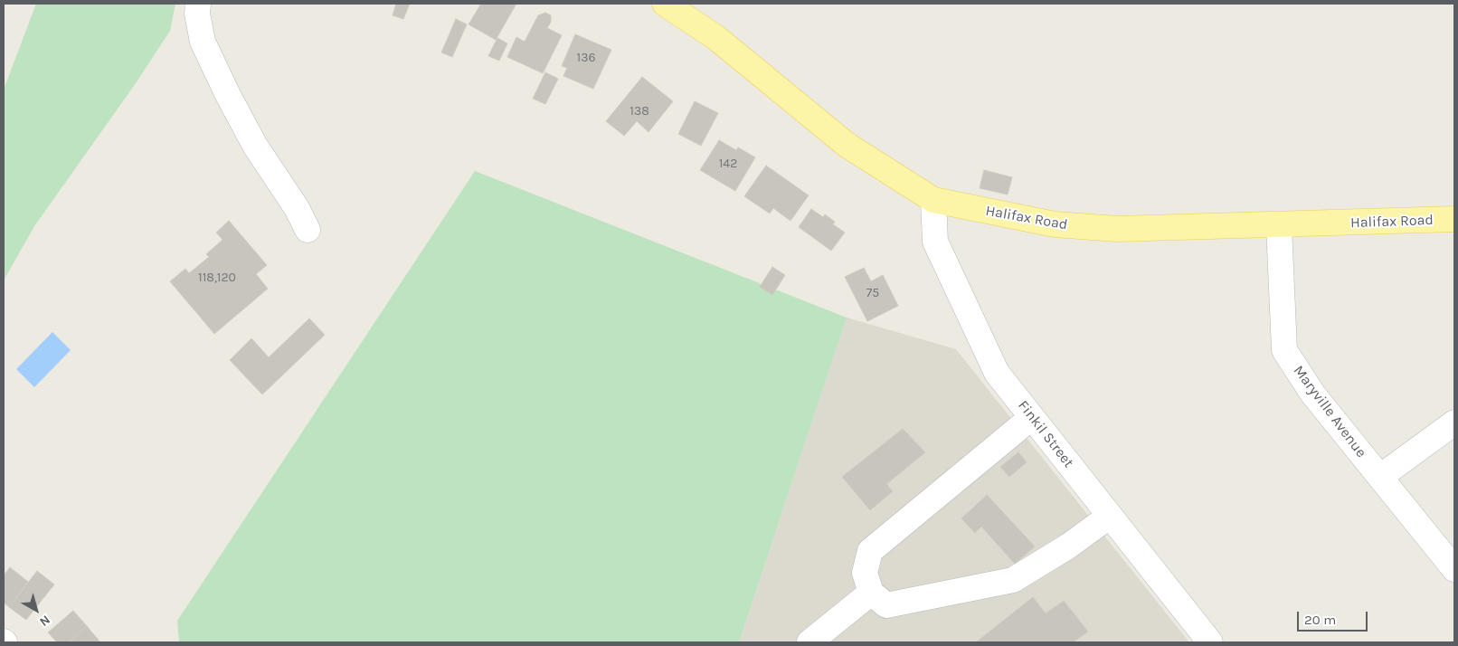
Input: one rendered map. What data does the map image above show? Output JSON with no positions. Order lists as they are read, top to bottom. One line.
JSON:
{"streets":{"main road":["Halifax Road"],"street":["Maryville Avenue","Finkil Street"]},"crossings":[["Halifax Road","Maryville Avenue"],["Halifax Road","Finkil Street"]],"house_numbers":["136","138","142","118,120","75"],"scale_bar":"20 m","north":"bottom right"}
